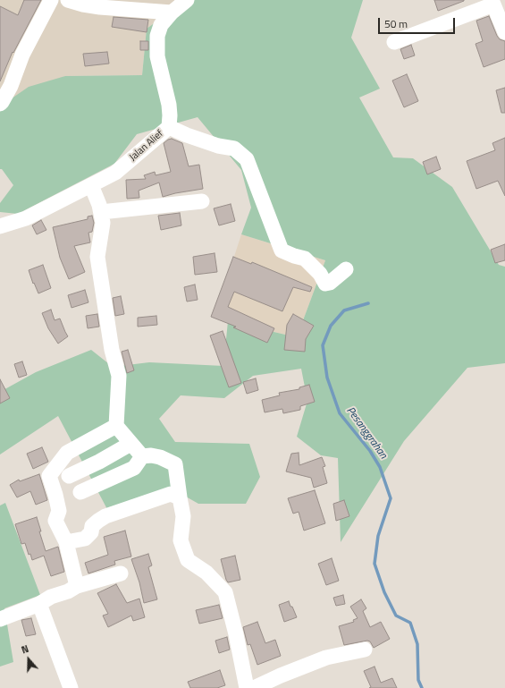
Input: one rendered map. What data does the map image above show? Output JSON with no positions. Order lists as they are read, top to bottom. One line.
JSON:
{"streets":{"street":["Jalan Alief"]},"water":["Pesanggrahan"],"scale_bar":"50 m","north":"top"}
